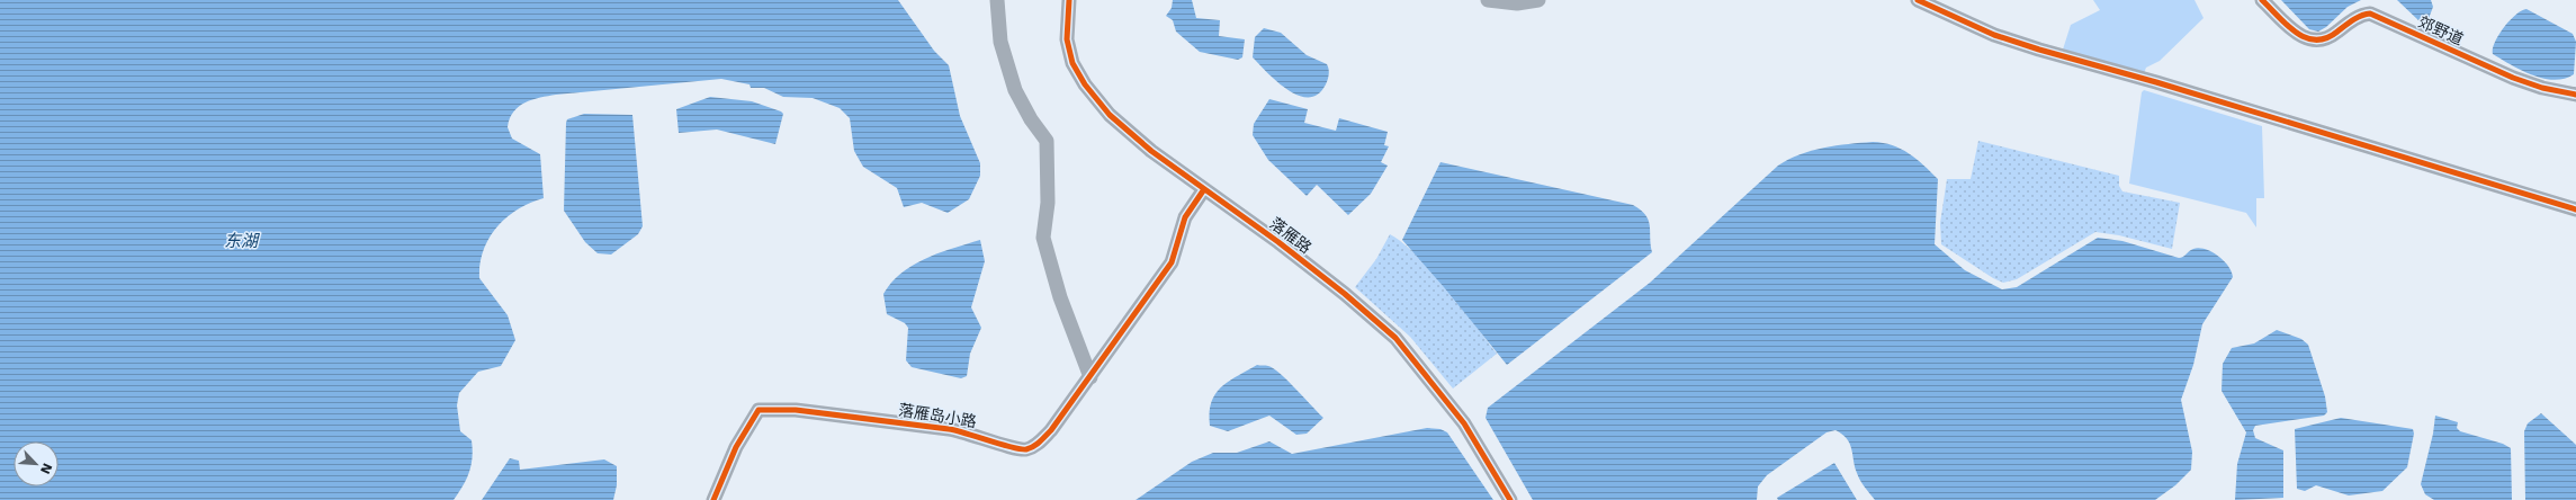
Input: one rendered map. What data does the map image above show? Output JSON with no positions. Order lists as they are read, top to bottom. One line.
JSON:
{"streets":{"street":["郊野道","落雁路","落雁岛小路"]},"crossings":[["落雁路","落雁岛小路"]],"water":["东湖"],"north":"bottom right"}
